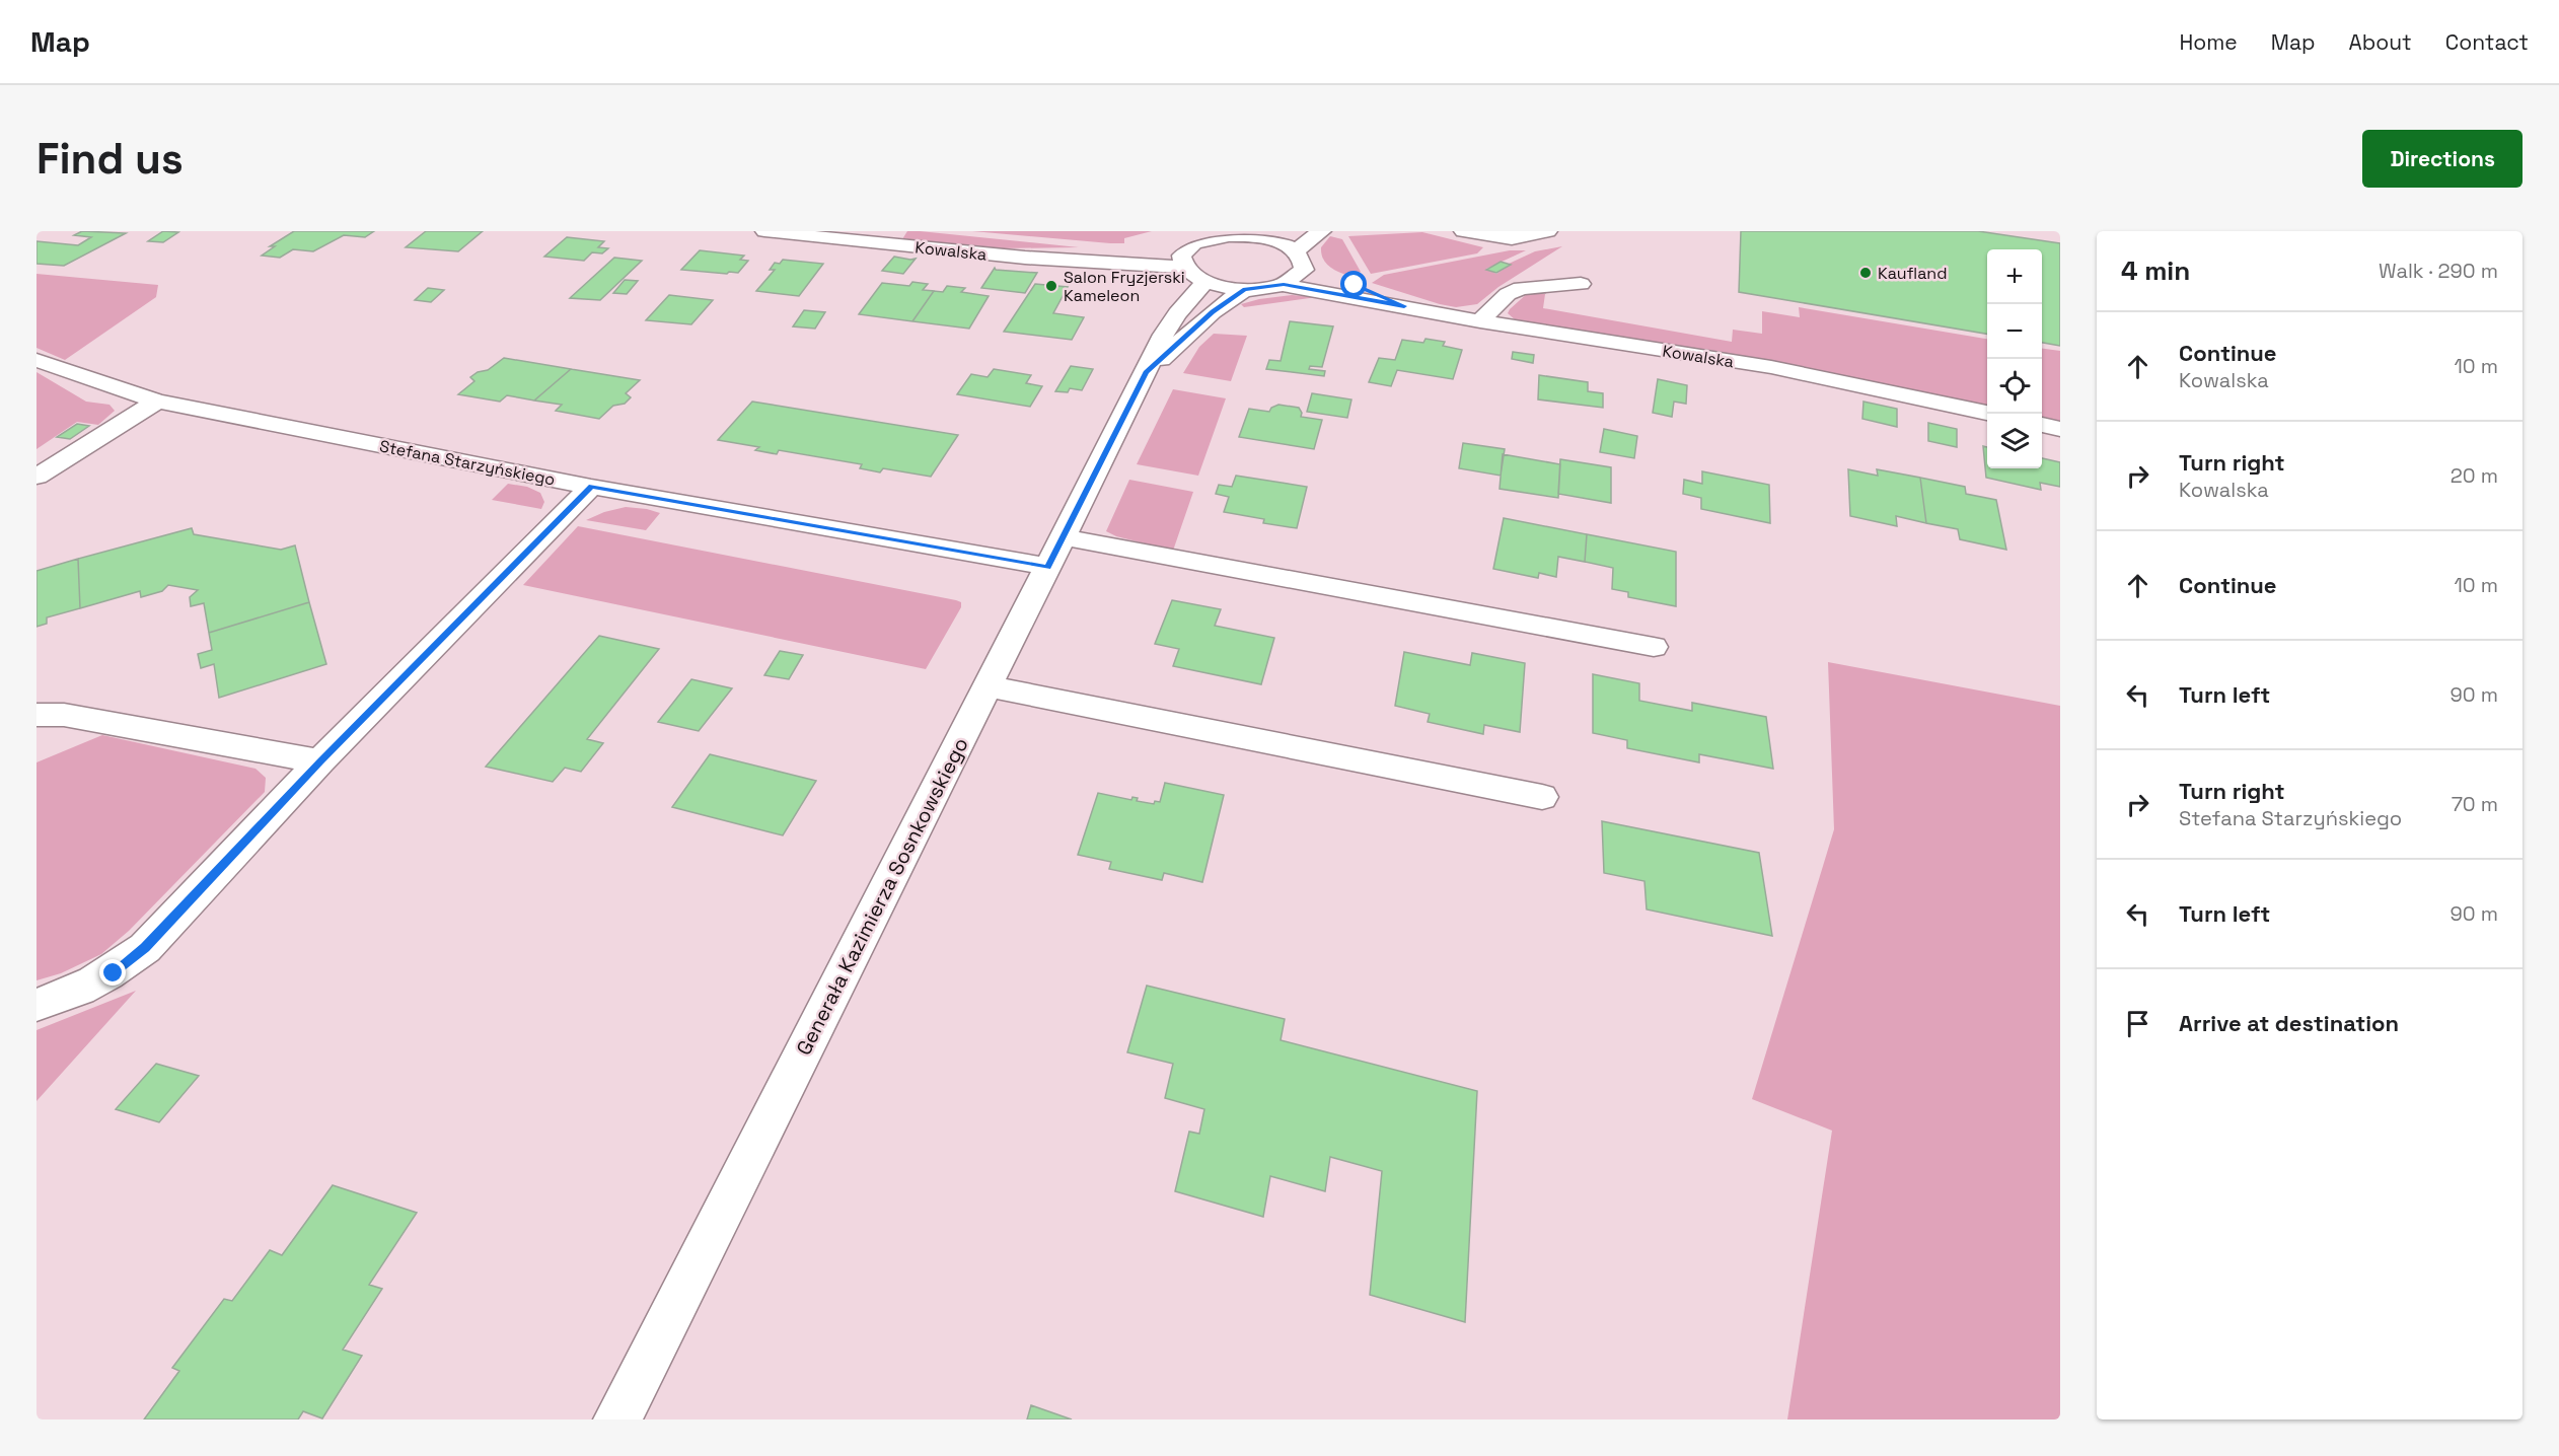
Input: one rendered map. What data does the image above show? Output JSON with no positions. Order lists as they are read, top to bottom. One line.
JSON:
{"streets":{"street":["Kowalska","Stefana Starzyńskiego","Generała Kazimierza Sosnkowskiego"]},"crossings":[["Stefana Starzyńskiego","Generała Kazimierza Sosnkowskiego"]],"places":["Kaufland","Salon Fryzjerski Kameleon"],"page":{"header":"Map","nav":["Home","Map","About","Contact"],"buttons":"Directions","title":"Find us","heading":["4 min","Walk · 290 m"],"map_buttons":["+","−"],"list":[["Continue","Kowalska","10 m"],["Turn right","Kowalska","20 m"],["Continue","10 m"],["Turn left","90 m"],["Turn right","Stefana Starzyńskiego","70 m"],["Turn left","90 m"],"Arrive at destination"]}}
